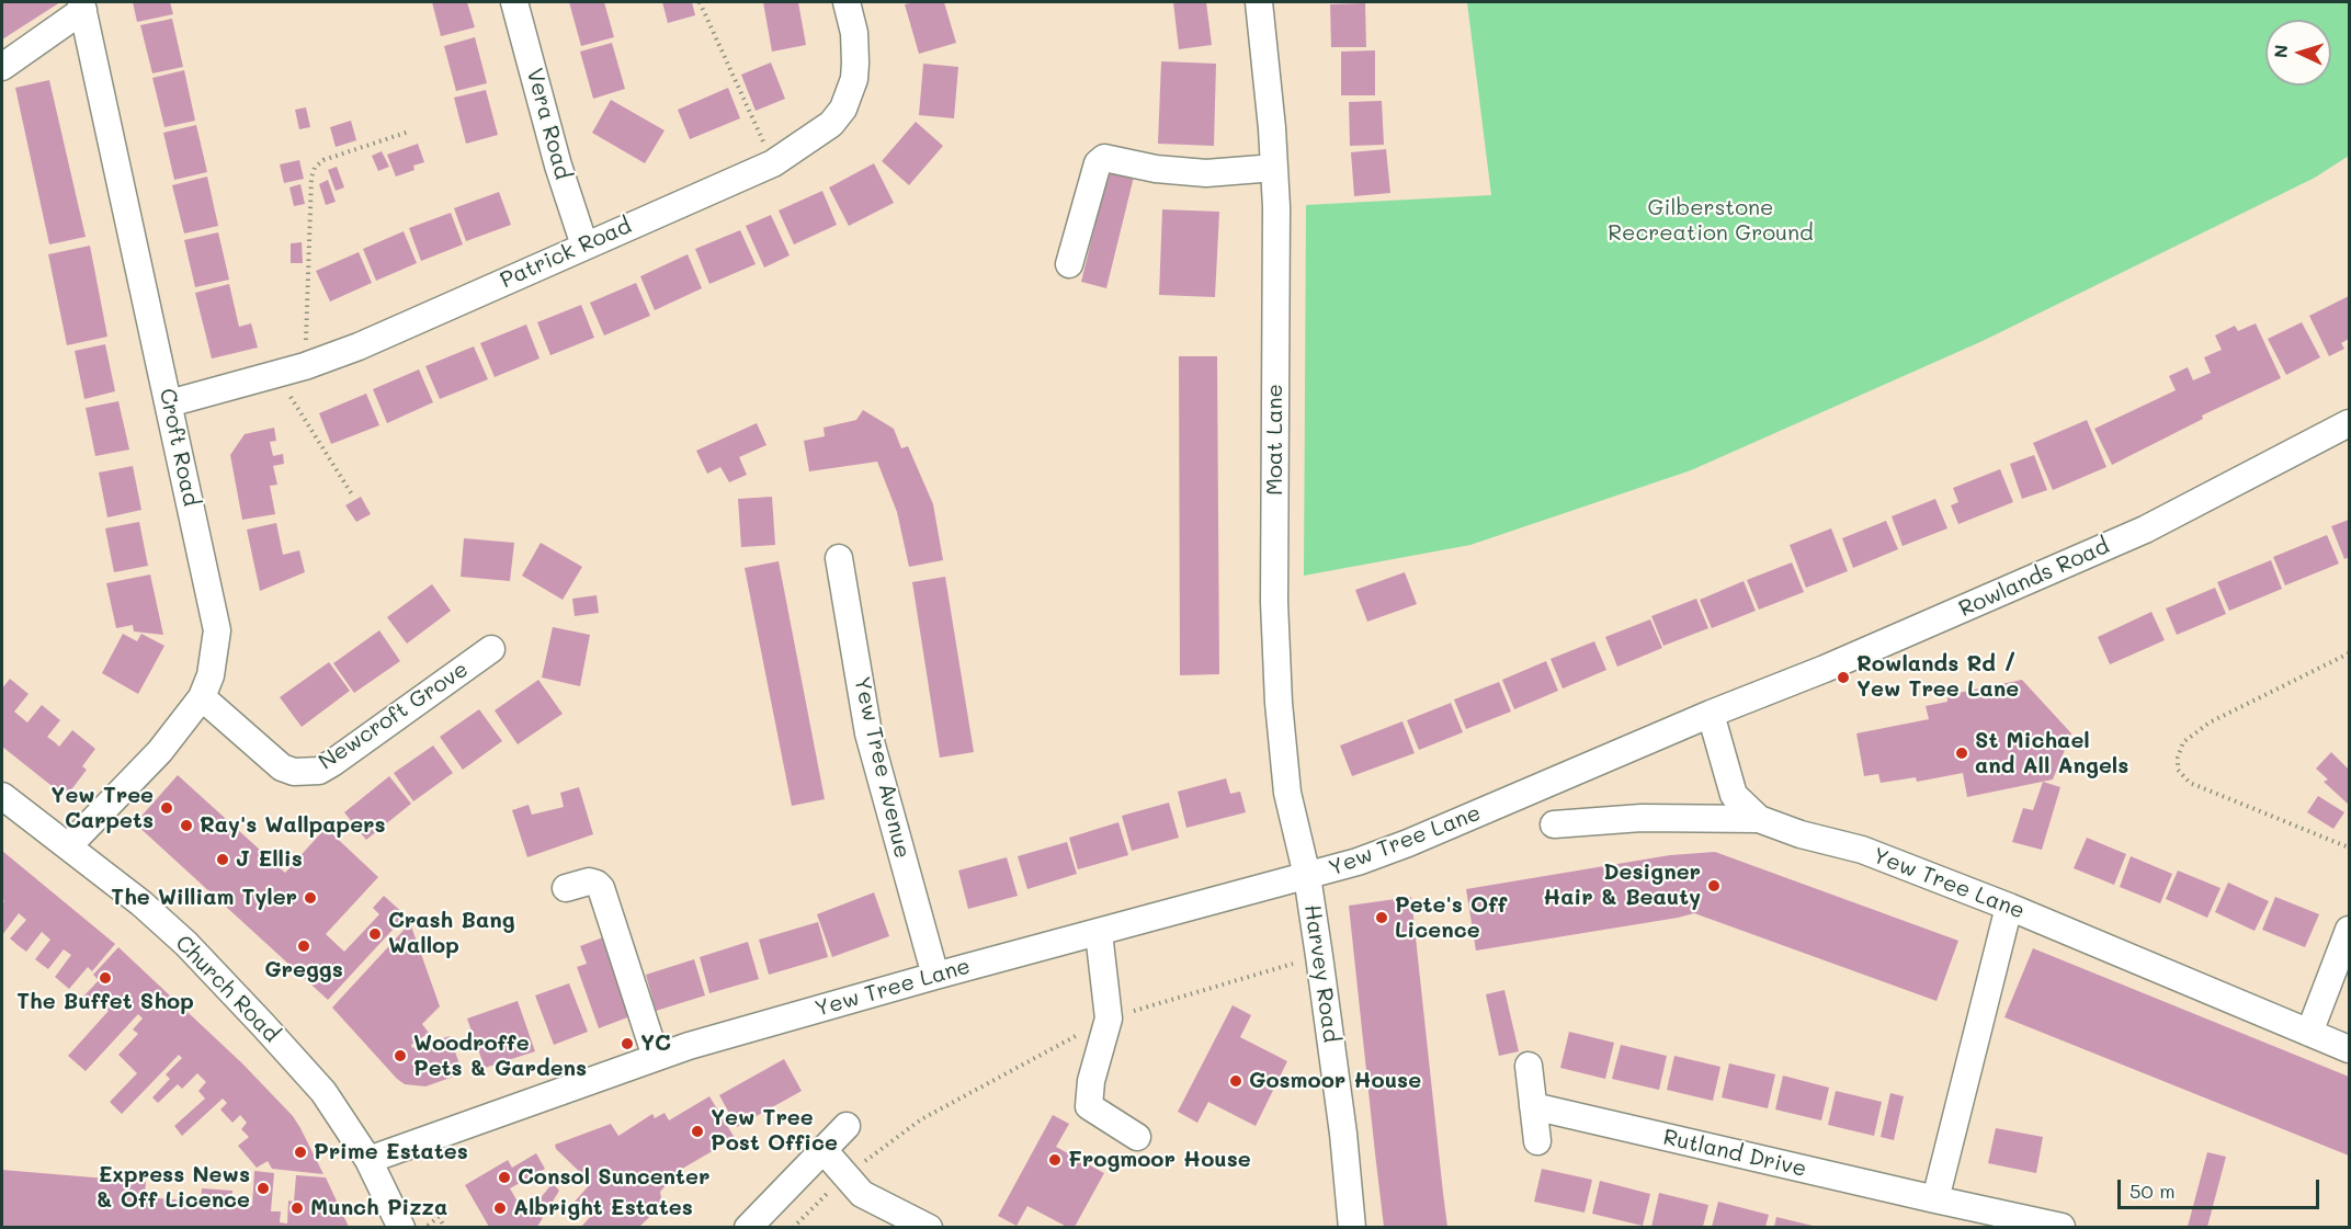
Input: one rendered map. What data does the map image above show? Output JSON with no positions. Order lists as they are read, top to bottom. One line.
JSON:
{"streets":{"street":["Vera Road","Patrick Road","Moat Lane","Croft Road","Rowlands Road","Newcroft Grove","Yew Tree Avenue","Yew Tree Lane","Harvey Road","Church Road","Rutland Drive"]},"crossings":[["Vera Road","Patrick Road"],["Patrick Road","Croft Road"],["Moat Lane","Yew Tree Lane"],["Moat Lane","Harvey Road"],["Croft Road","Newcroft Grove"],["Croft Road","Church Road"],["Rowlands Road","Yew Tree Lane"],["Yew Tree Avenue","Yew Tree Lane"],["Yew Tree Lane","Harvey Road"],["Yew Tree Lane","Church Road"]],"parks":["Gilberstone Recreation Ground"],"places":["Rowlands Rd / Yew Tree Lane","St Michael and All Angels","Yew Tree Carpets","Ray's Wallpapers","J Ellis","Designer Hair & Beauty","The William Tyler","Pete's Off Licence","Crash Bang Wallop","Greggs","The Buffet Shop","YC","Woodroffe Pets & Gardens","Gosmoor House","Yew Tree Post Office","Prime Estates","Frogmoor House","Consol Suncenter","Express News & Off Licence","Munch Pizza","Albright Estates"],"scale_bar":"50 m","north":"left"}
